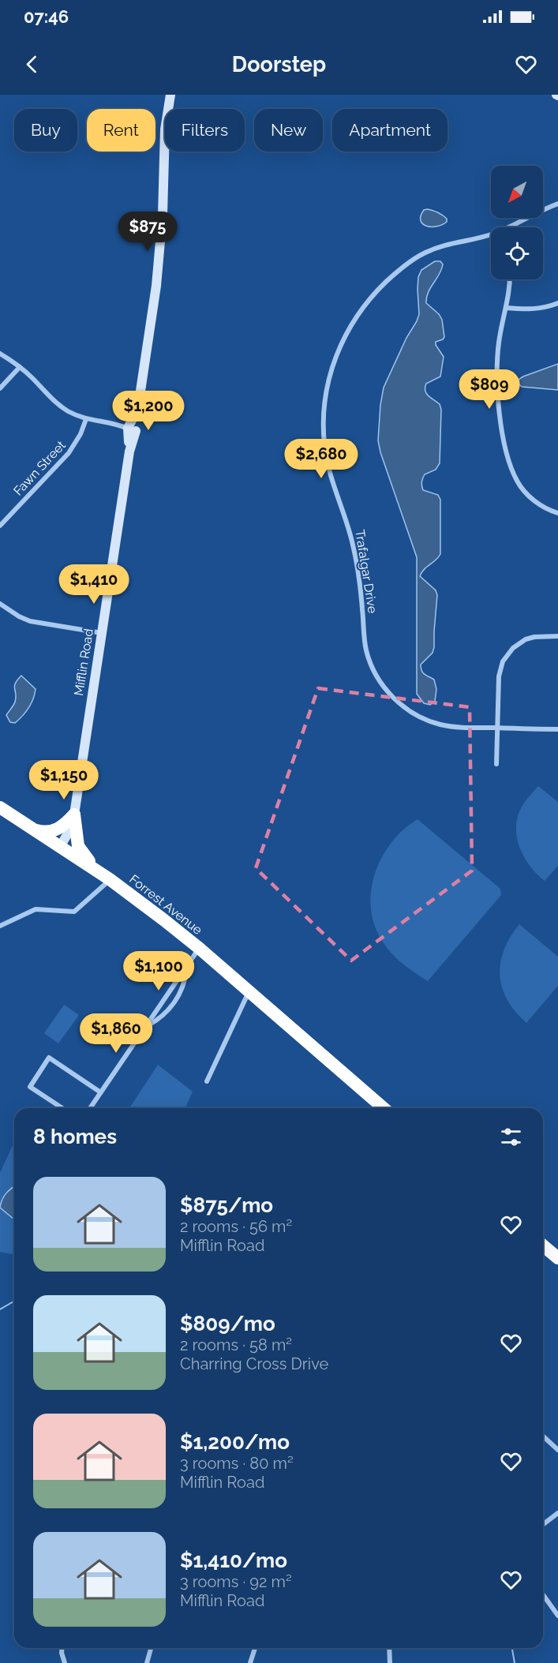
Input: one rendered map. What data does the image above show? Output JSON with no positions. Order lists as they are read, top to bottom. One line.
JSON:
{"streets":{"highway":["Forrest Avenue"],"main road":["Mifflin Road"],"street":["Fawn Street","Trafalgar Drive"]},"crossings":[["Mifflin Road","Forrest Avenue"]],"north":"bottom left","page":{"status":"07:46","header":"Doorstep","chip":["Buy","Rent","Filters","New","Apartment"],"price":["$875","$809","$1,200","$2,680","$1,410","$1,150","$1,100","$1,860"],"heading":"8 homes","list":[{"name":"$875/mo","note":"2 rooms · 56 m² · Mifflin Road"},{"name":"$809/mo","note":"2 rooms · 58 m² · Charring Cross Drive"},{"name":"$1,200/mo","note":"3 rooms · 80 m² · Mifflin Road"},{"name":"$1,410/mo","note":"3 rooms · 92 m² · Mifflin Road"}]}}
